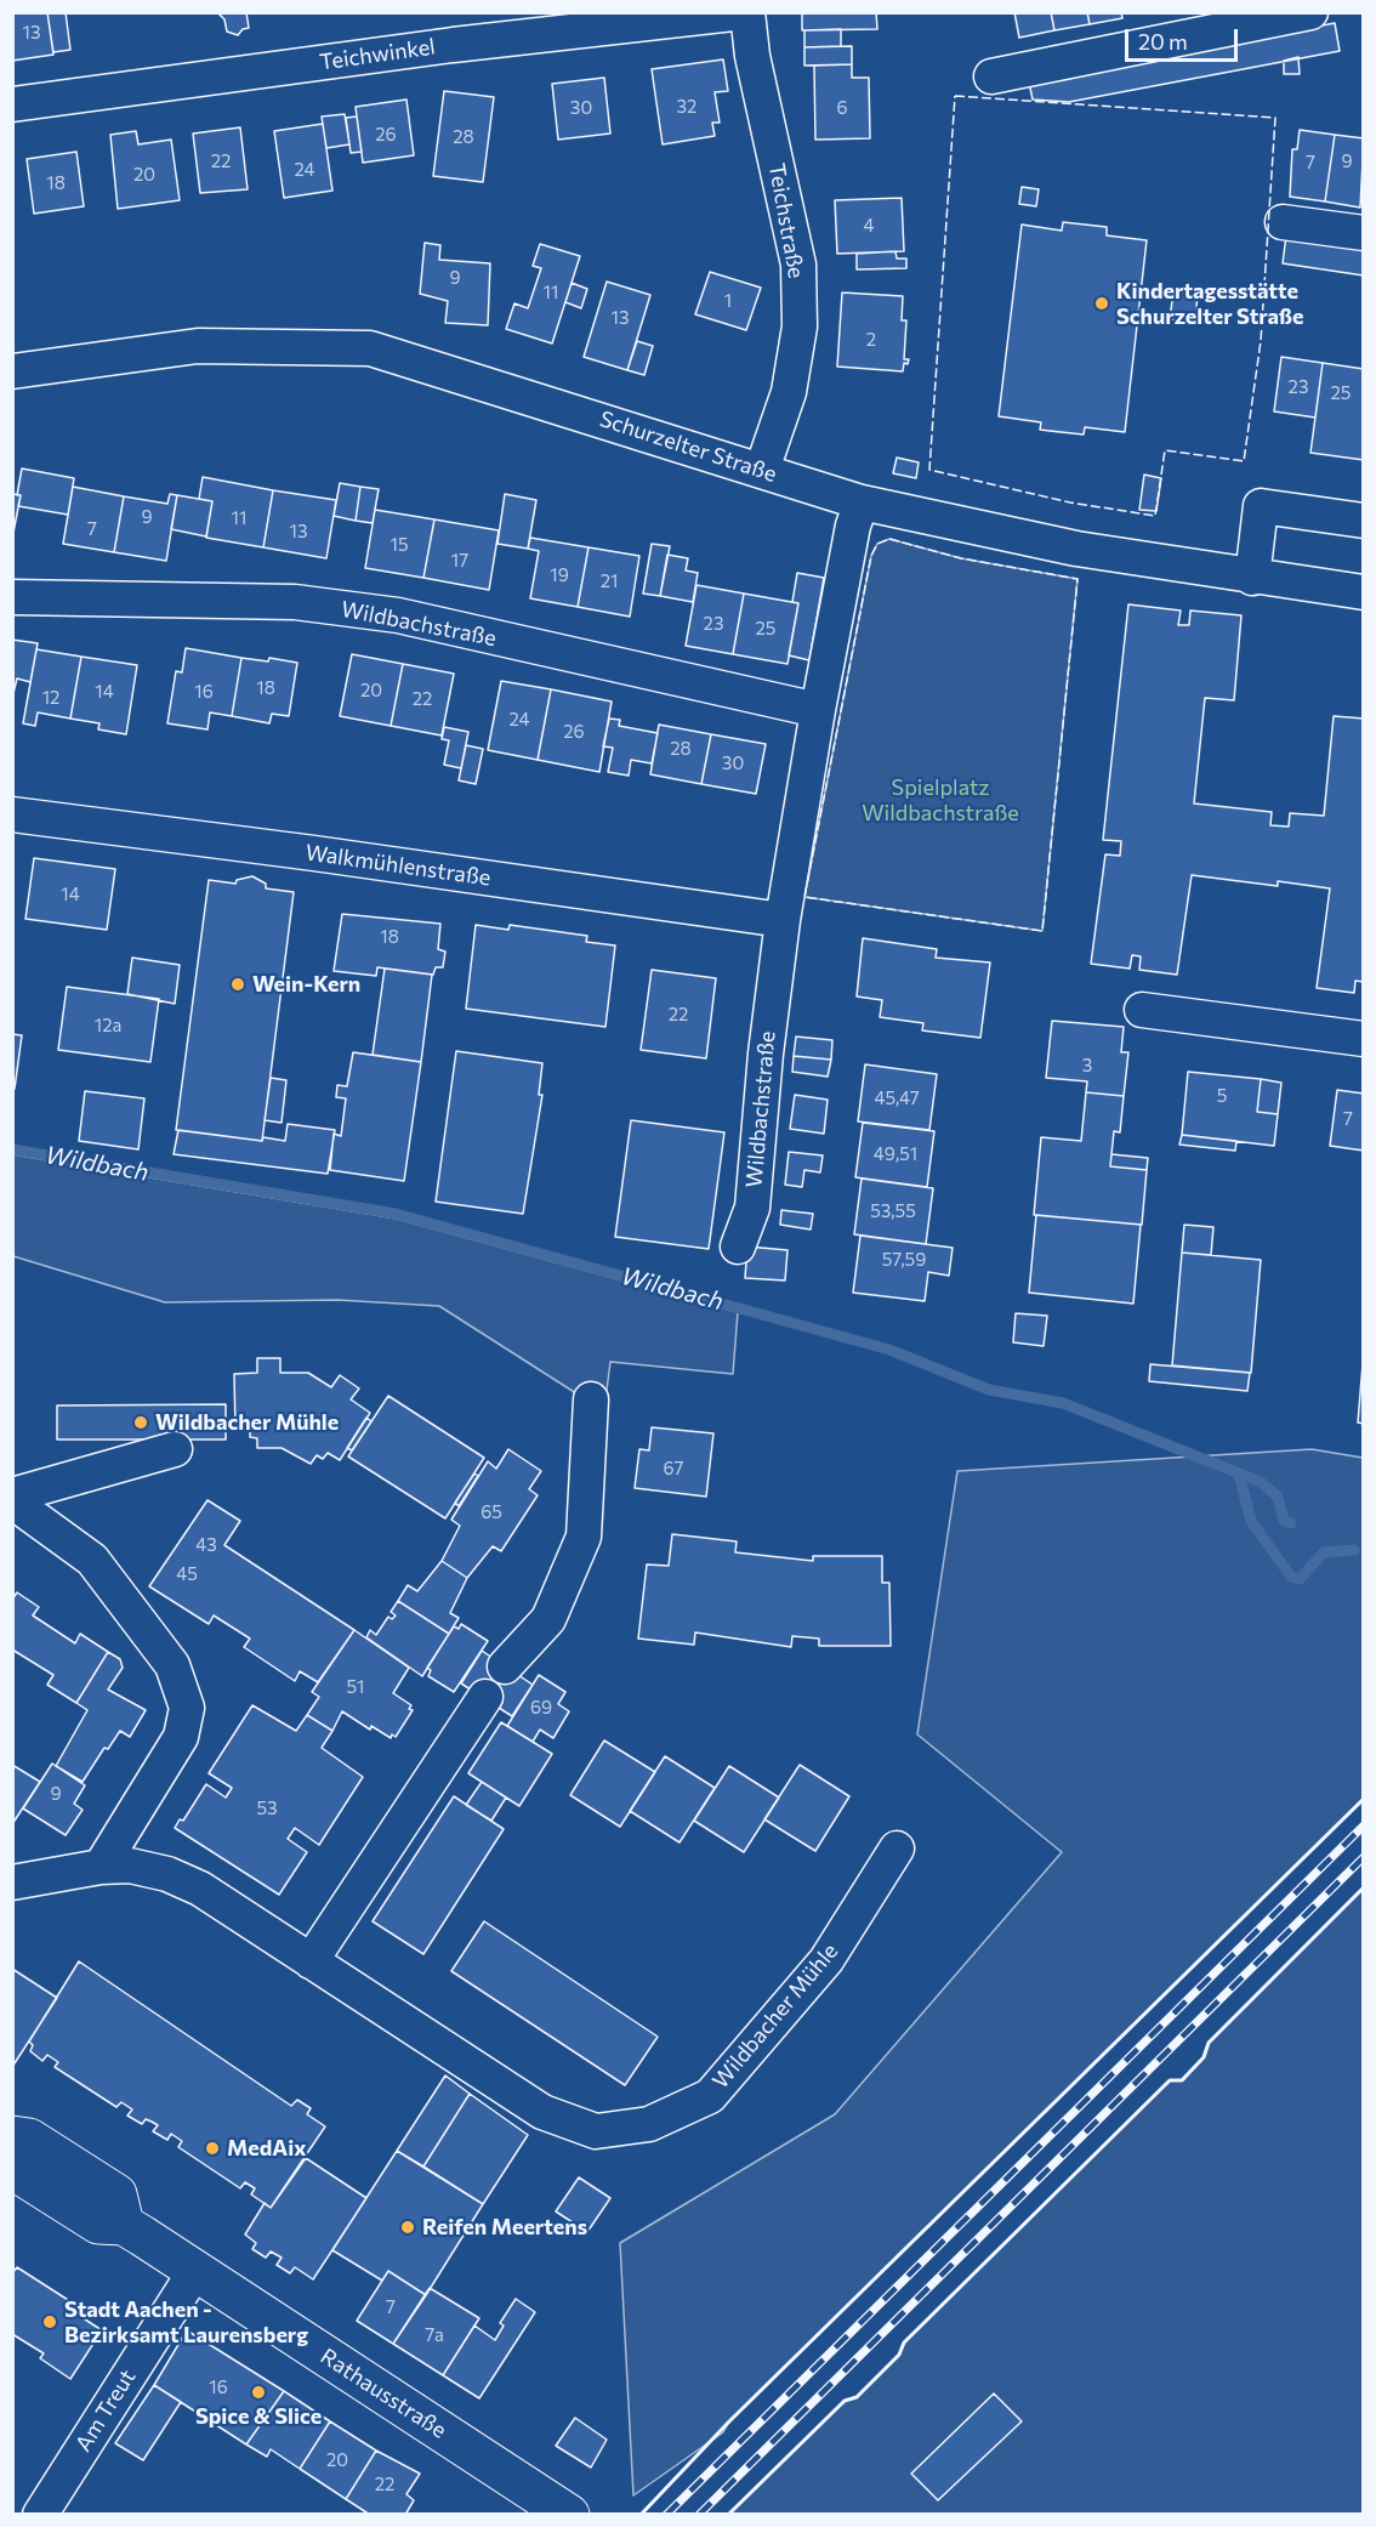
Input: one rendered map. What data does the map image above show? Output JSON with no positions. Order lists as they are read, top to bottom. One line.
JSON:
{"streets":{"street":["Teichwinkel","Teichstraße","Schurzelter Straße","Wildbachstraße","Walkmühlenstraße","Wildbacher Mühle","Rathausstraße","Am Treut"]},"crossings":[["Teichwinkel","Teichstraße"],["Teichstraße","Schurzelter Straße"],["Schurzelter Straße","Wildbachstraße"],["Wildbachstraße","Walkmühlenstraße"],["Rathausstraße","Am Treut"]],"water":["Wildbach"],"parks":["Spielplatz Wildbachstraße"],"places":["Kindertagesstätte Schurzelter Straße","Wein-Kern","Wildbacher Mühle","MedAix","Reifen Meertens","Stadt Aachen - Bezirksamt Laurensberg","Spice & Slice"],"house_numbers":["13","32","30","6","26","28","22","9","7","24","20","18","4","9","11","1","13","2","23","25","9","11","7","13","15","17","19","21","23","25","18","20","14","16","12","22","24","26","28","30","14","18","22","12a","3","5","45,47","7","49,51","53,55","57,59","67","65","43","45","51","69","9","53","7","7a","16","20","22"],"scale_bar":"20 m"}
